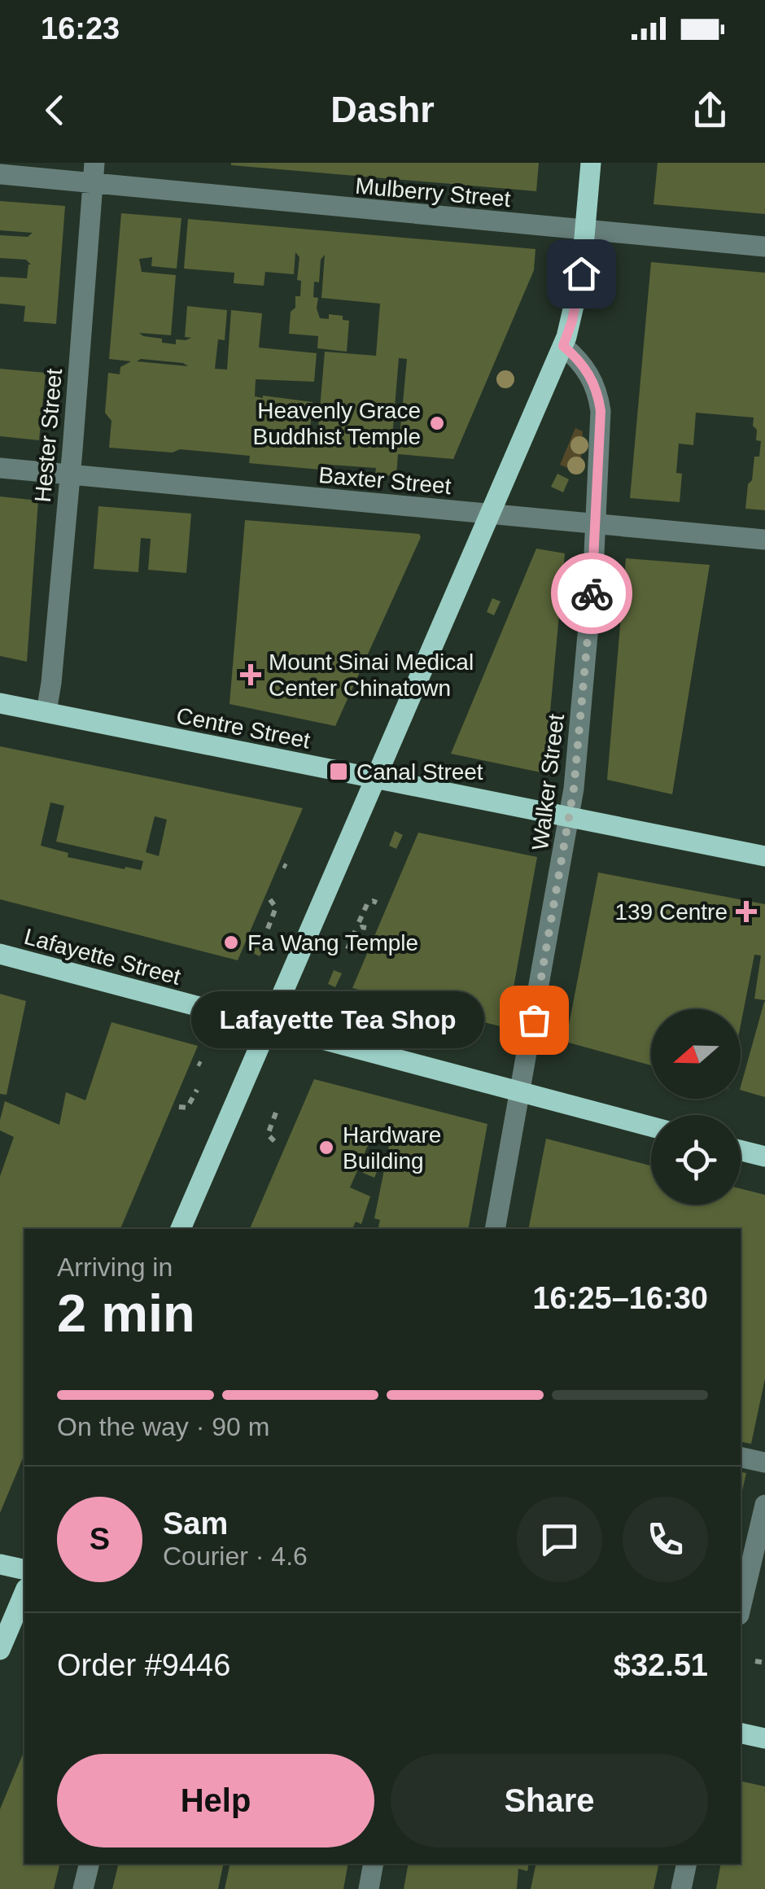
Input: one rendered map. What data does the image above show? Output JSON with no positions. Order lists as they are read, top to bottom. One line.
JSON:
{"streets":{"main road":["Centre Street","Lafayette Street"],"street":["Mulberry Street","Hester Street","Baxter Street","Walker Street"]},"crossings":[["Mulberry Street","Hester Street"],["Hester Street","Baxter Street"],["Hester Street","Centre Street"],["Baxter Street","Walker Street"],["Centre Street","Walker Street"],["Walker Street","Lafayette Street"]],"places":{"other":["Heavenly Grace Buddhist Temple","Fa Wang Temple","Lafayette Tea Shop","Hardware Building"],"health":["Mount Sinai Medical Center Chinatown","139 Centre"],"transit":["Canal Street"]},"north":"left","page":{"status":"16:23","header":"Dashr","bubble":"Lafayette Tea Shop","heading":["2 min","Arriving in","16:25–16:30"],"panel":["Sam","Courier · 4.6","Order #9446","$32.51"],"bar":"On the way · 90 m","round":"S","buttons":["Help","Share"]}}
